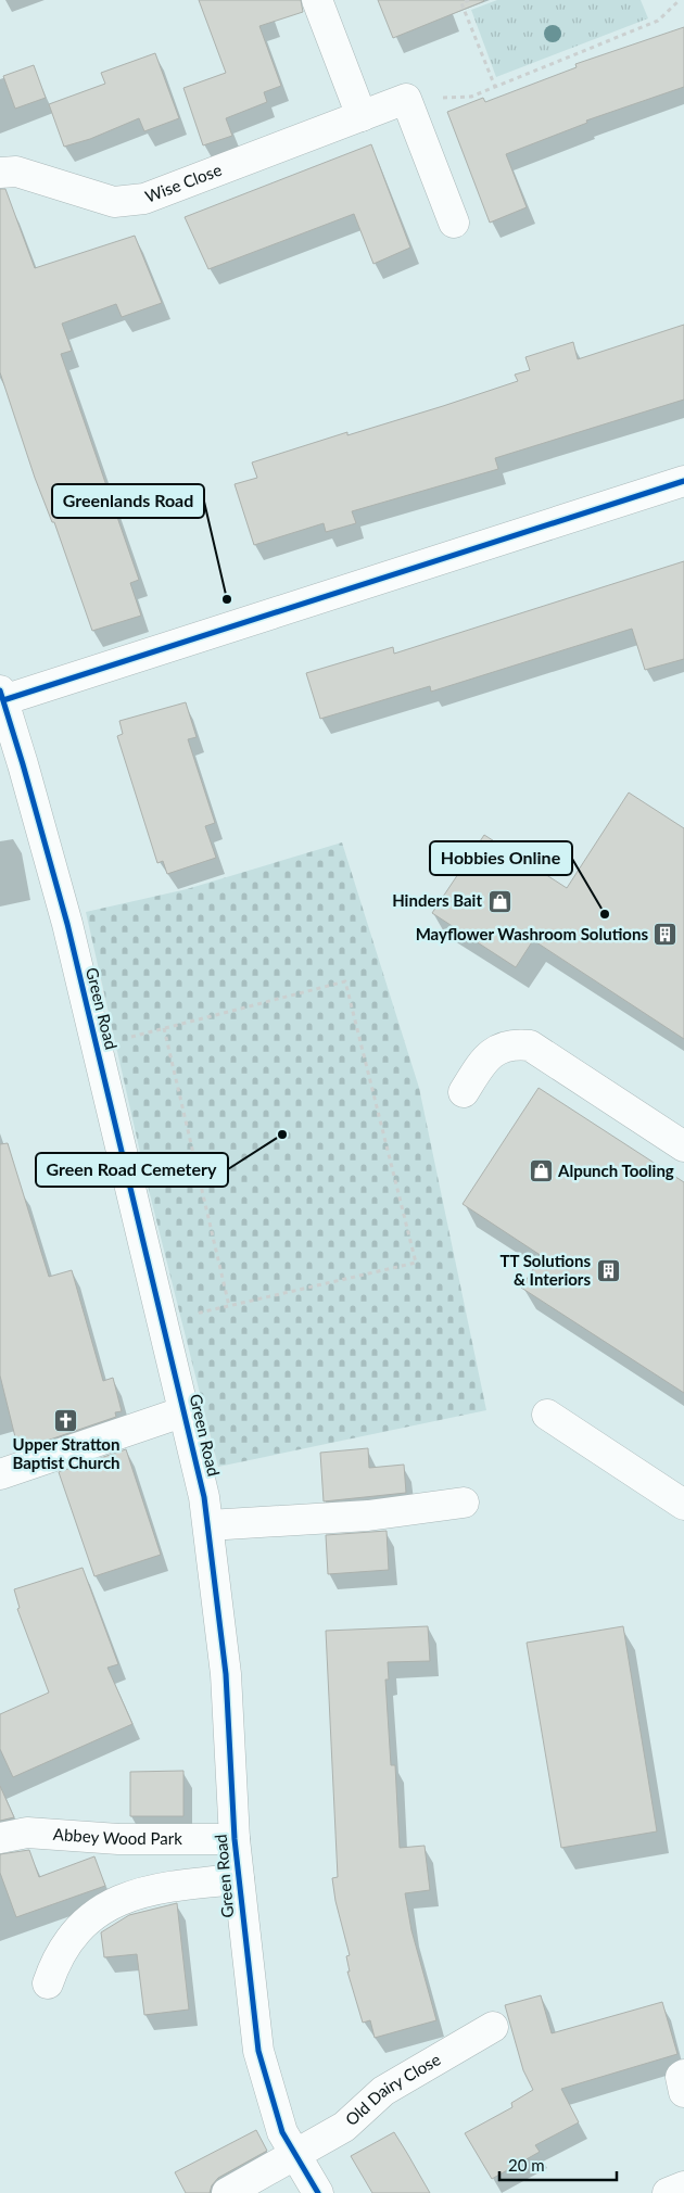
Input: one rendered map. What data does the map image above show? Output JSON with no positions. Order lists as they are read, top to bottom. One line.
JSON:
{"streets":{"street":["Wise Close","Green Road","Abbey Wood Park","Old Dairy Close"]},"crossings":[["Green Road","Abbey Wood Park"],["Green Road","Old Dairy Close"]],"places":{"other":["Greenlands Road","Hobbies Online","Green Road Cemetery"],"shop":["Hinders Bait","Alpunch Tooling"],"building":["Mayflower Washroom Solutions","TT Solutions & Interiors"],"church":["Upper Stratton Baptist Church"]},"scale_bar":"20 m"}
